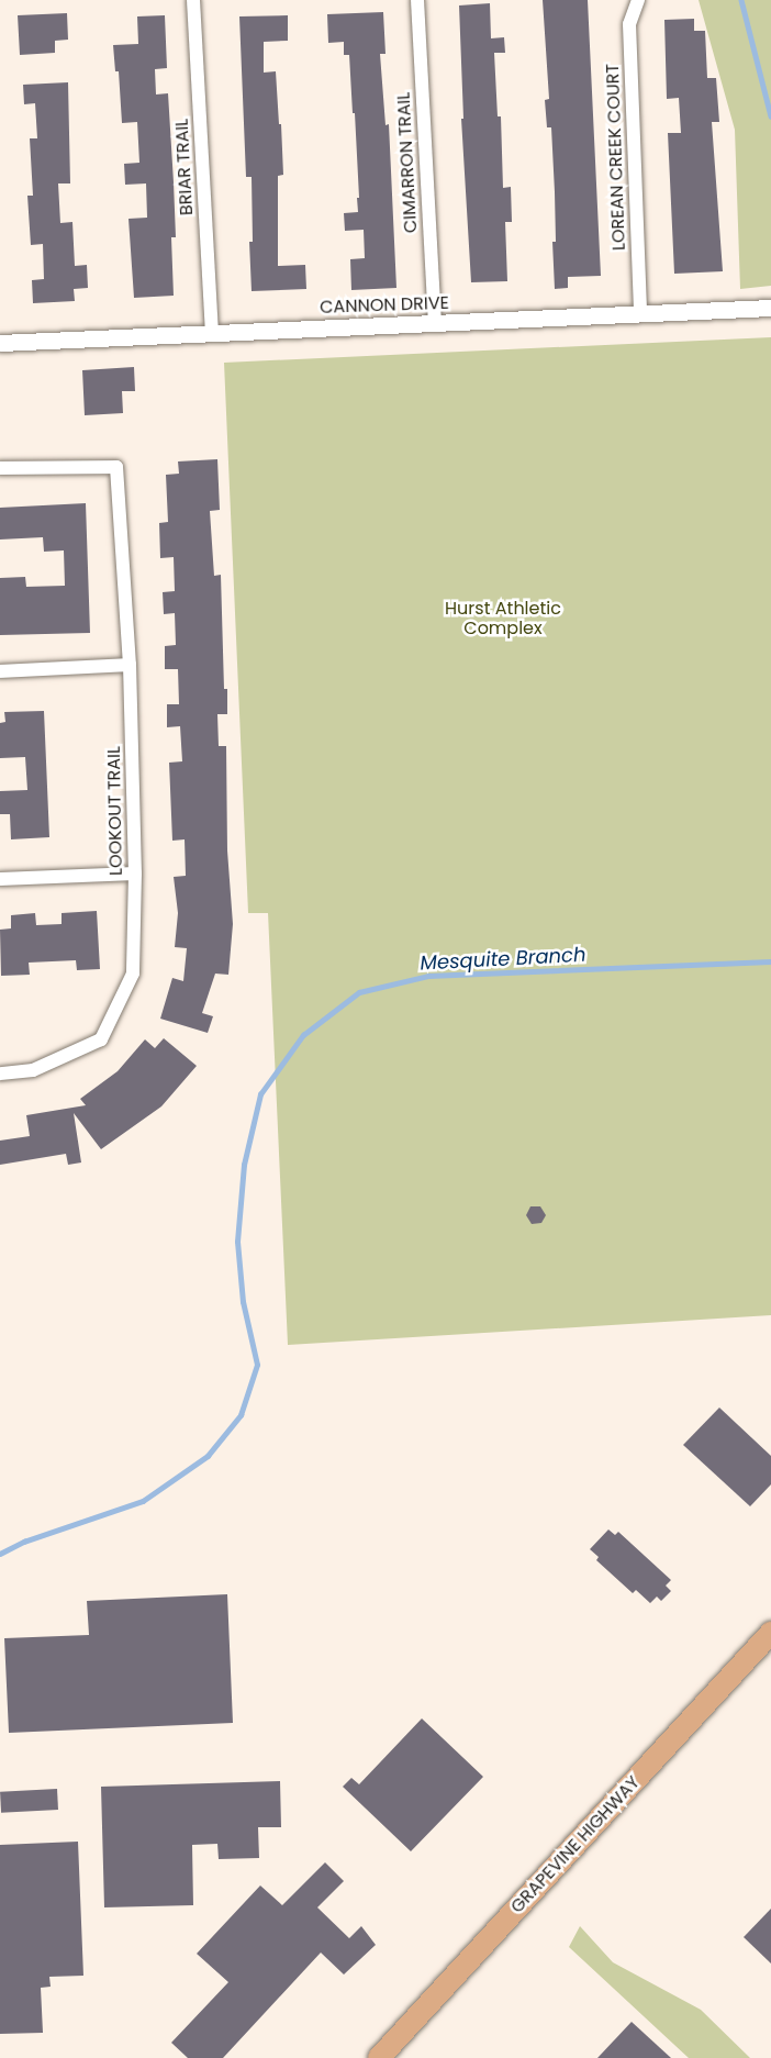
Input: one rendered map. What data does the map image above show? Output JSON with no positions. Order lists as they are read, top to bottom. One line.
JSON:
{"streets":{"main road":["GRAPEVINE HIGHWAY"],"street":["LOREAN CREEK COURT","CIMARRON TRAIL","BRIAR TRAIL","CANNON DRIVE","LOOKOUT TRAIL"]},"crossings":[["LOREAN CREEK COURT","CANNON DRIVE"],["CIMARRON TRAIL","CANNON DRIVE"],["BRIAR TRAIL","CANNON DRIVE"]],"water":["Mesquite Branch"],"parks":["Hurst Athletic Complex"]}
